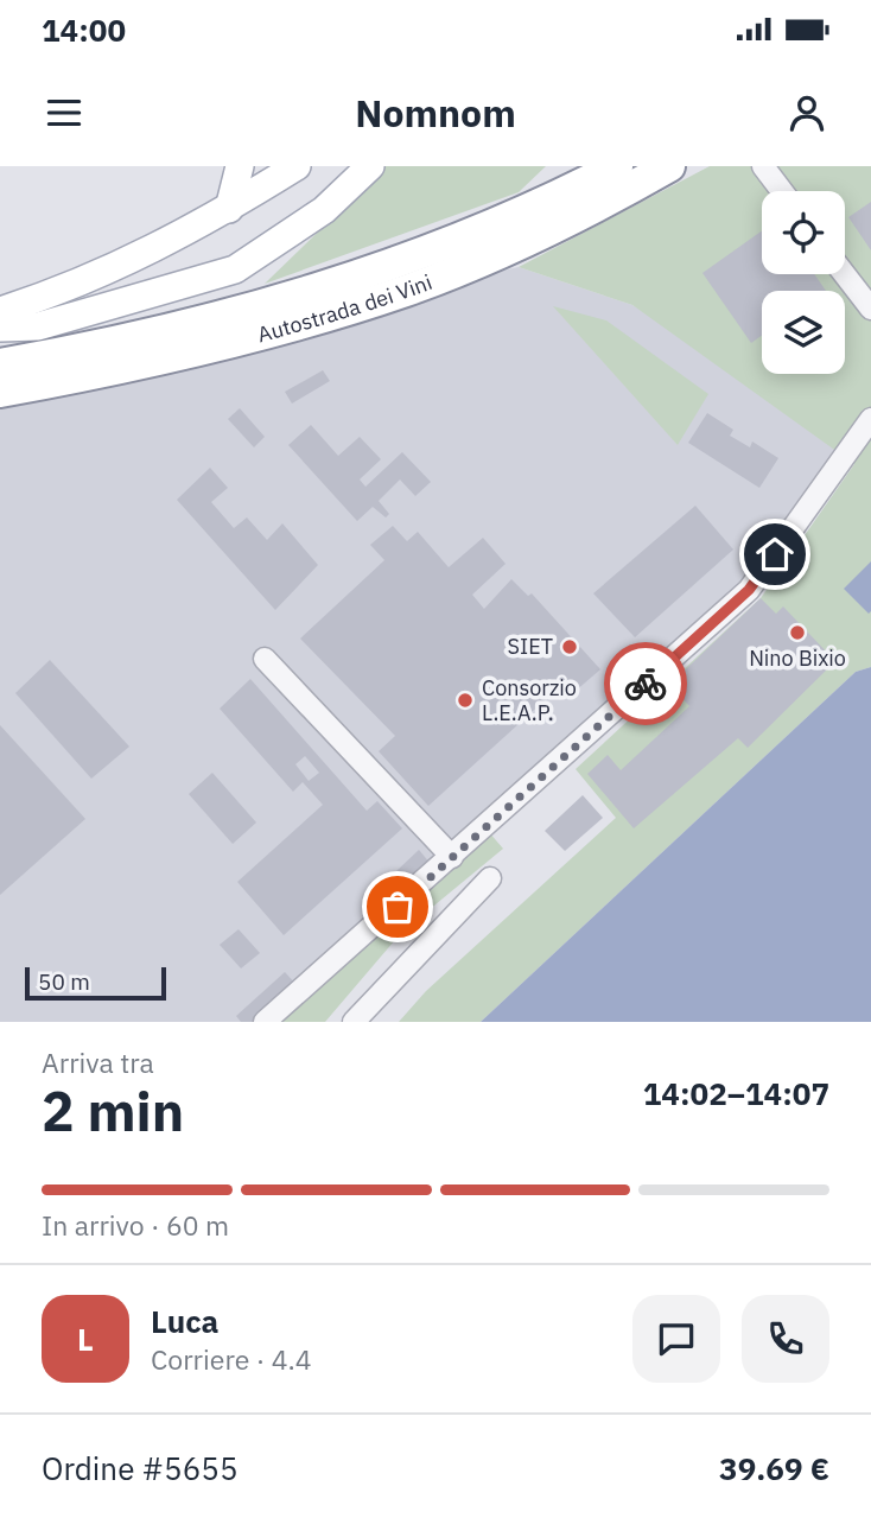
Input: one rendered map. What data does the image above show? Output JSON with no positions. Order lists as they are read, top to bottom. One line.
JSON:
{"streets":{"highway":["Autostrada dei Vini"]},"places":["Nino Bixio","SIET","Consorzio L.E.A.P."],"scale_bar":"50 m","page":{"status":"14:00","header":"Nomnom","scale":"50 m","heading":["2 min","Arriva tra","14:02–14:07"],"panel":["Luca","Corriere · 4.4","Ordine #5655","39.69 €"],"bar":"In arrivo · 60 m","round":"L"}}
